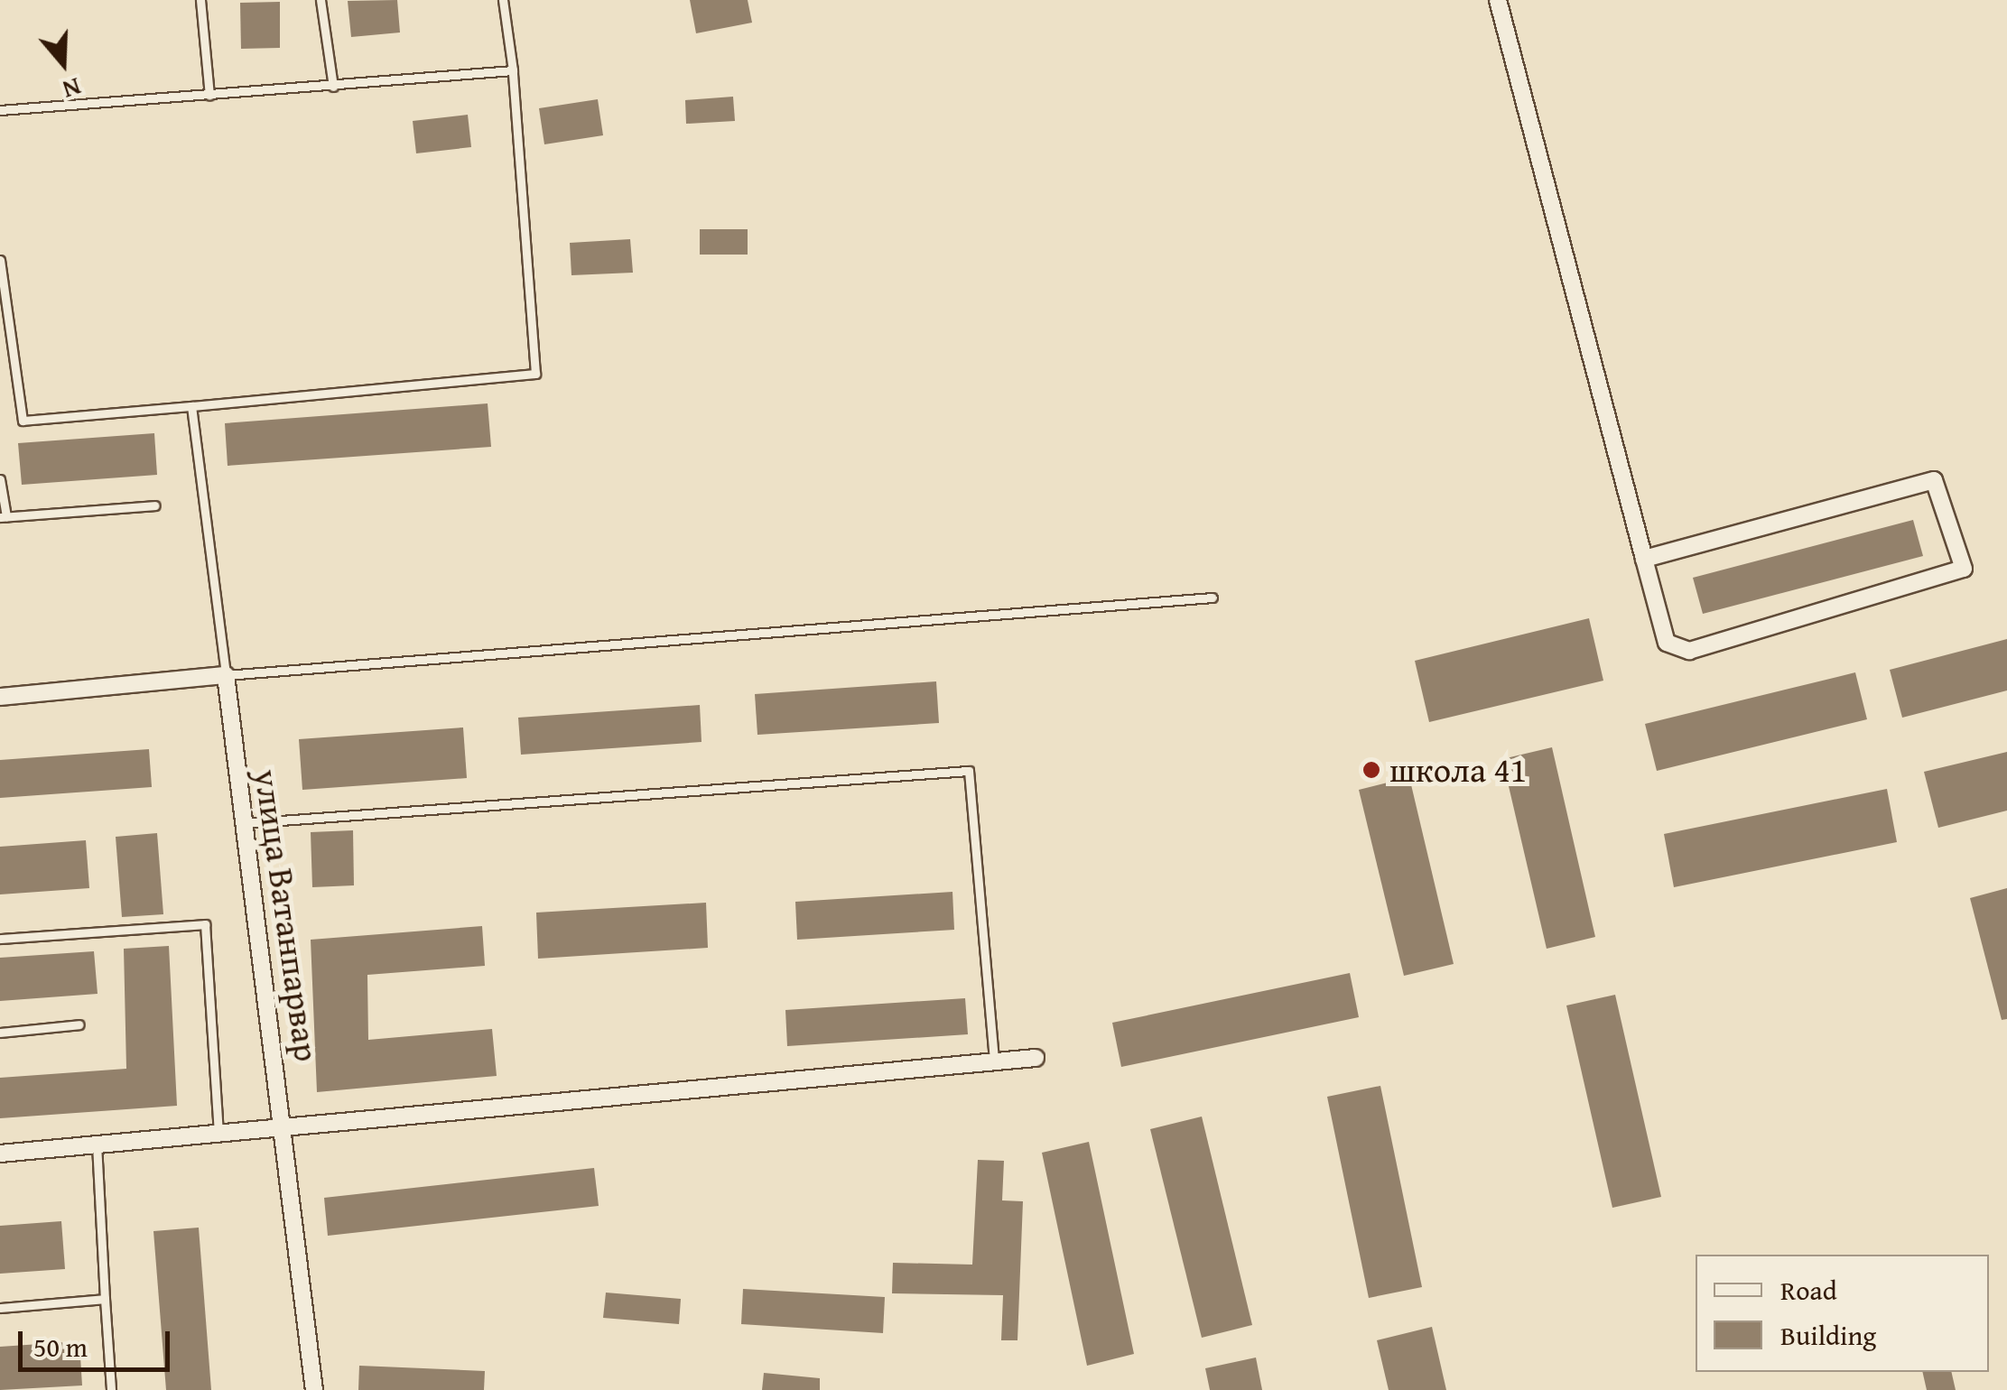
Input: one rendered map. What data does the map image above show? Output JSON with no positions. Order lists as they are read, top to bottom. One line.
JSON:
{"streets":{"street":["улица Ватанпарвар"]},"places":["школа 41"],"legend":["Road","Building"],"scale_bar":"50 m","north":"bottom"}
